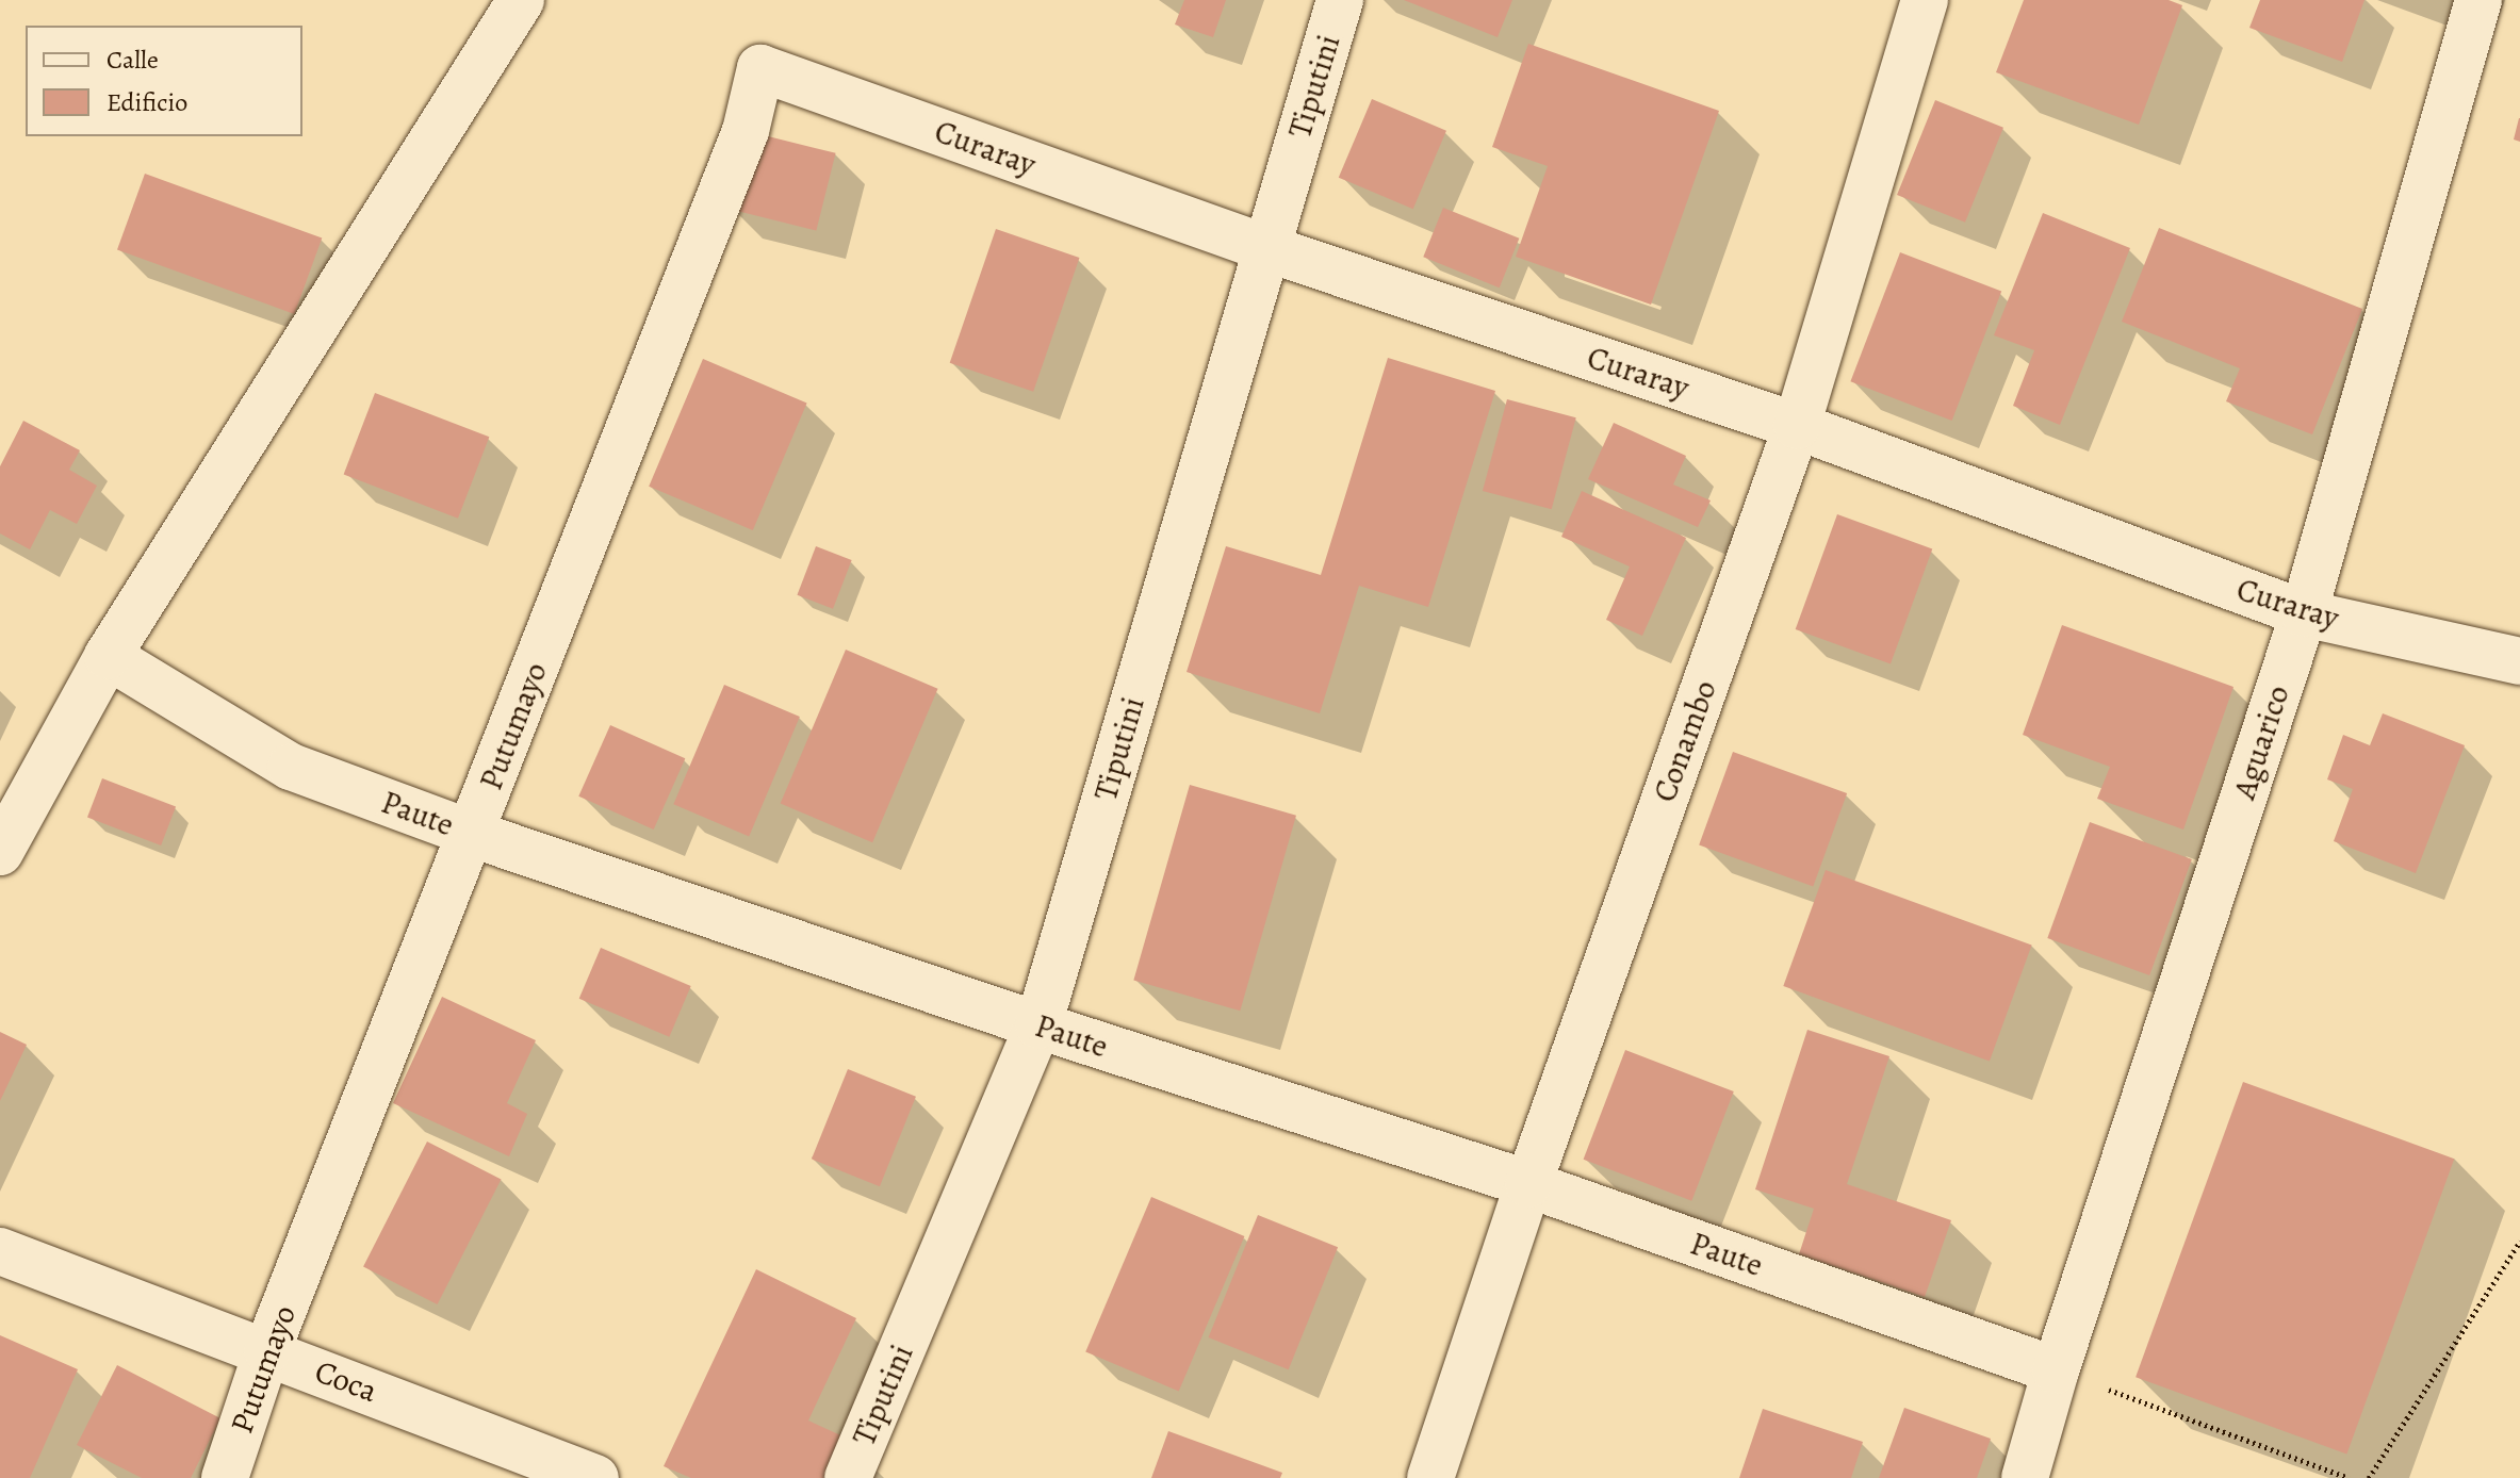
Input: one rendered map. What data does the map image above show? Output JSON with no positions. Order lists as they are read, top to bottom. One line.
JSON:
{"streets":{"street":["Tiputini","Curaray","Putumayo","Conambo","Aguarico","Paute","Coca"]},"crossings":[["Tiputini","Curaray"],["Tiputini","Paute"],["Curaray","Putumayo"],["Curaray","Conambo"],["Curaray","Aguarico"],["Putumayo","Paute"],["Putumayo","Coca"],["Conambo","Paute"],["Aguarico","Paute"]],"legend":["Calle","Edificio"]}
